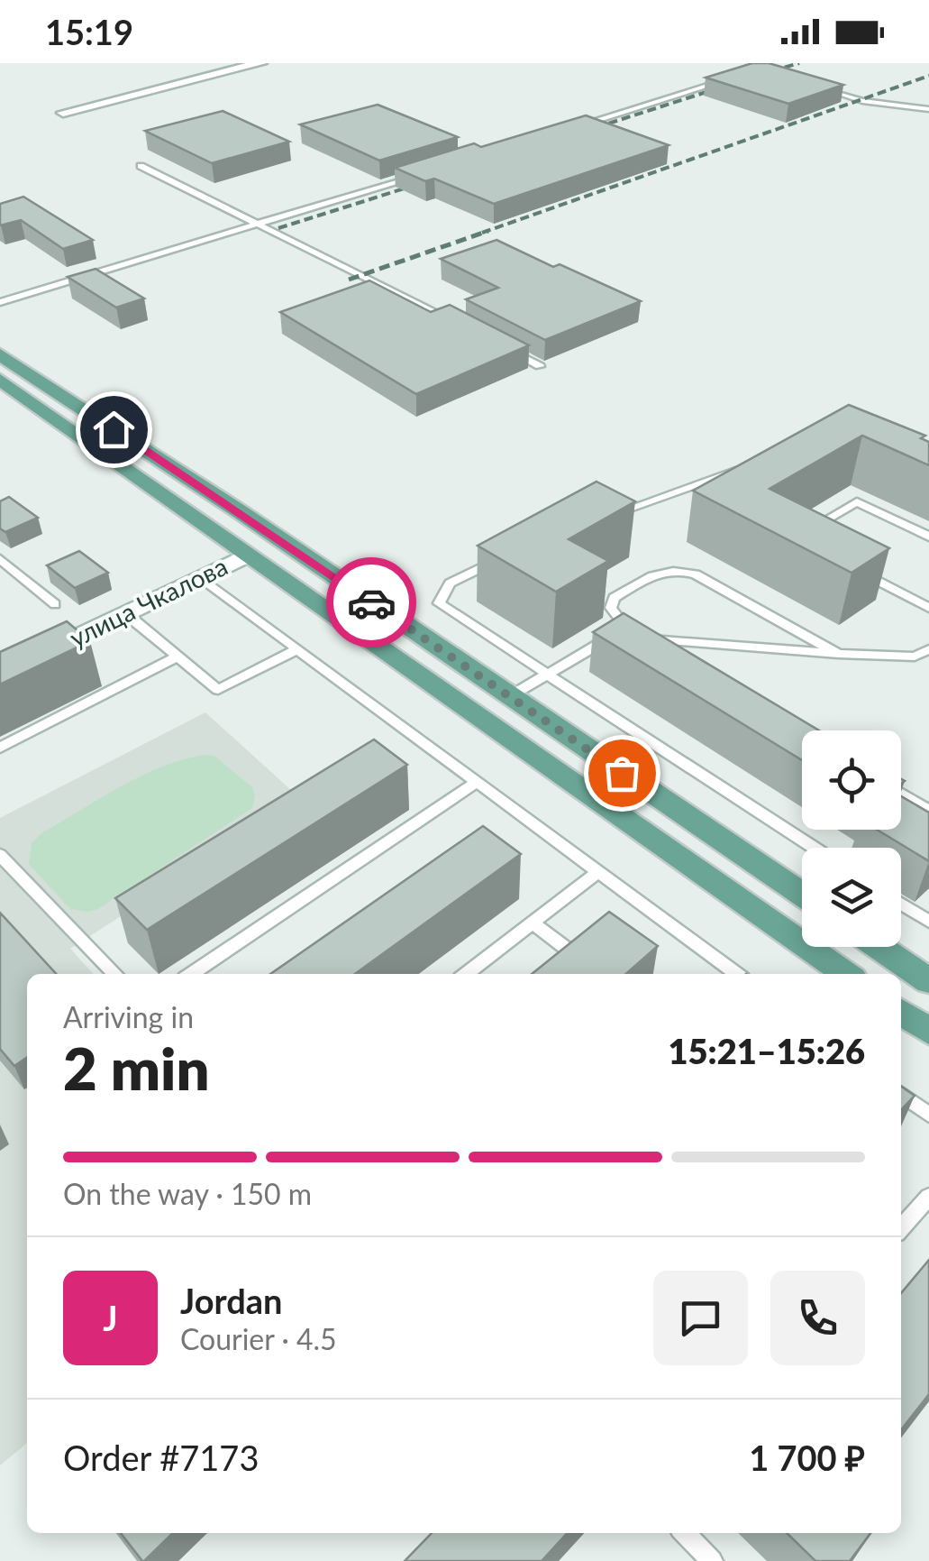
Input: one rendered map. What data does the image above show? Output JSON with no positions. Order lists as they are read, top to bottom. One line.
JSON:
{"streets":{"street":["улица Чкалова"]},"page":{"status":"15:19","heading":["2 min","Arriving in","15:21–15:26"],"panel":["Jordan","Courier · 4.5","Order #7173","1 700 ₽"],"bar":"On the way · 150 m","round":"J"}}
